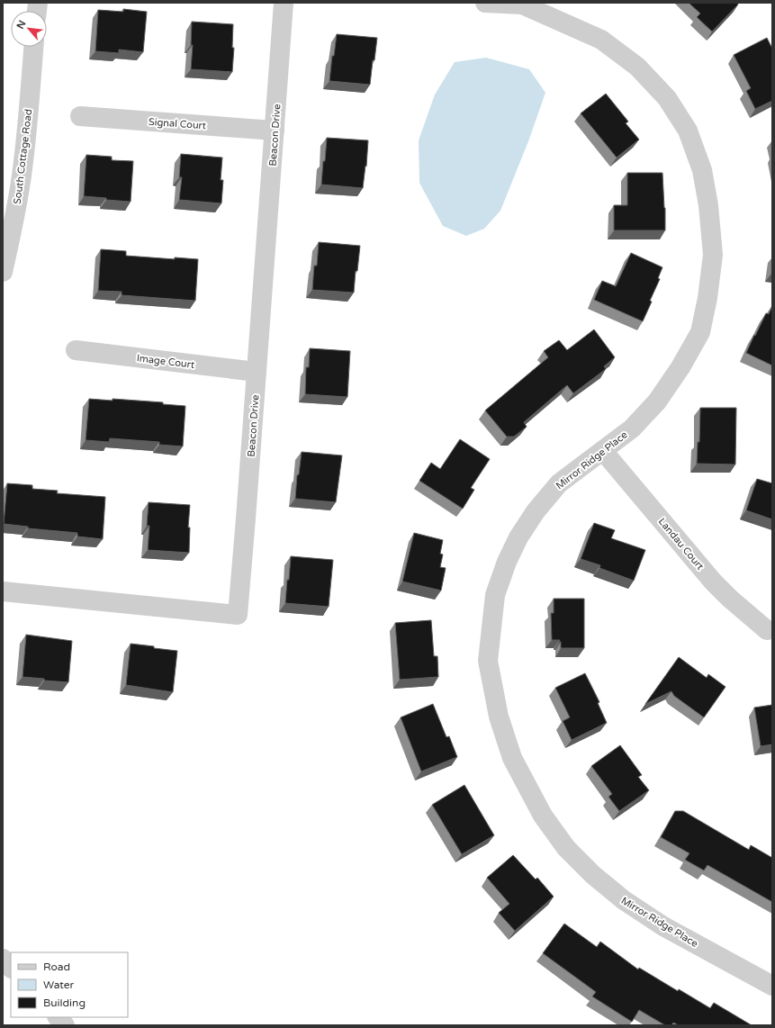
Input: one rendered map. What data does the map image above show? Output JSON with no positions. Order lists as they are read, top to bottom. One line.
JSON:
{"streets":{"street":["Signal Court","Beacon Drive","South Cottage Road","Image Court","Mirror Ridge Place","Landau Court"]},"crossings":[["Signal Court","Beacon Drive"],["Beacon Drive","Image Court"],["Mirror Ridge Place","Landau Court"]],"legend":["Road","Water","Building"],"north":"top left"}
